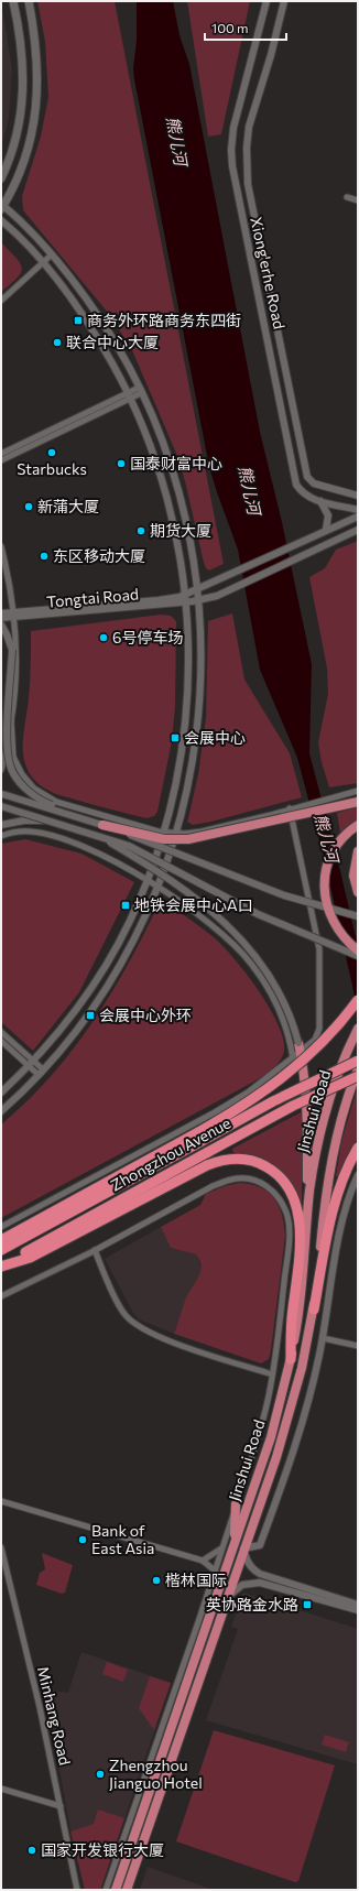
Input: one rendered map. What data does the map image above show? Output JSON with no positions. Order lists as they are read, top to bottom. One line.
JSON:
{"streets":{"highway":["Zhongzhou Avenue"],"main road":["Jinshui Road"],"street":["Xiong'erhe Road","Tongtai Road","Minhang Road"]},"water":["熊儿河"],"places":{"transit":["商务外环路商务东四街","会展中心","地铁会展中心A口","会展中心外环","英协路金水路"],"other":["联合中心大厦","Starbucks","国泰财富中心","新蒲大厦","期货大厦","东区移动大厦","6号停车场","Bank of East Asia","楷林国际","Zhengzhou Jianguo Hotel","国家开发银行大厦"]},"scale_bar":"100 m"}
